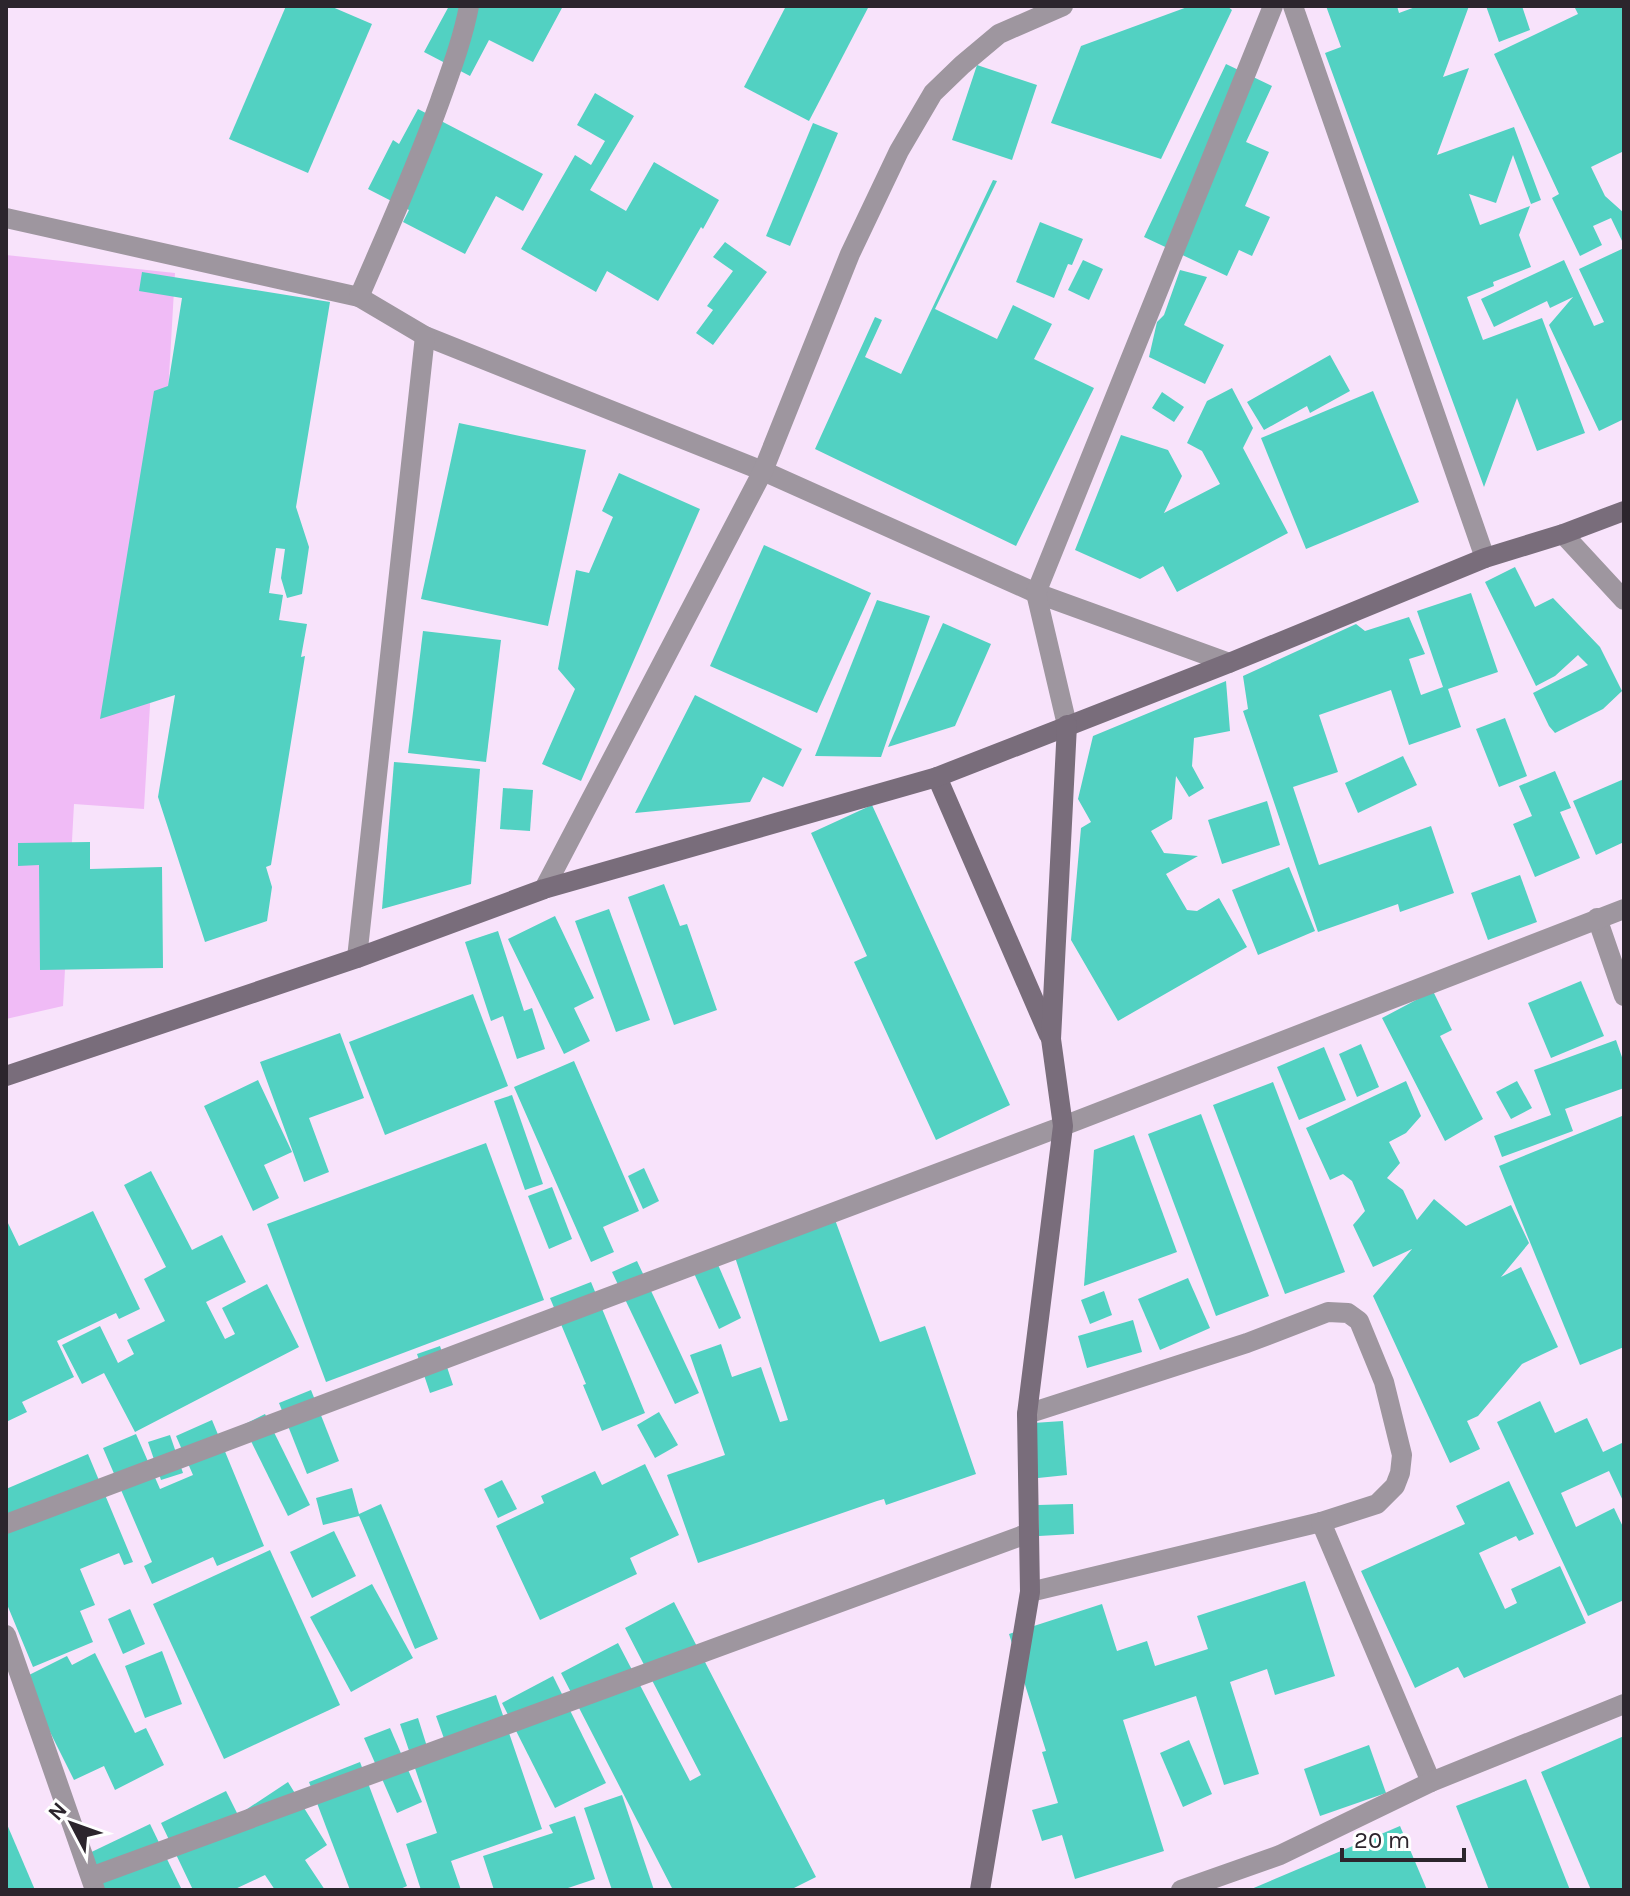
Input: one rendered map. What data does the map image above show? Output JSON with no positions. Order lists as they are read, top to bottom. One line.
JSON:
{"scale_bar":"20 m","north":"top left"}
